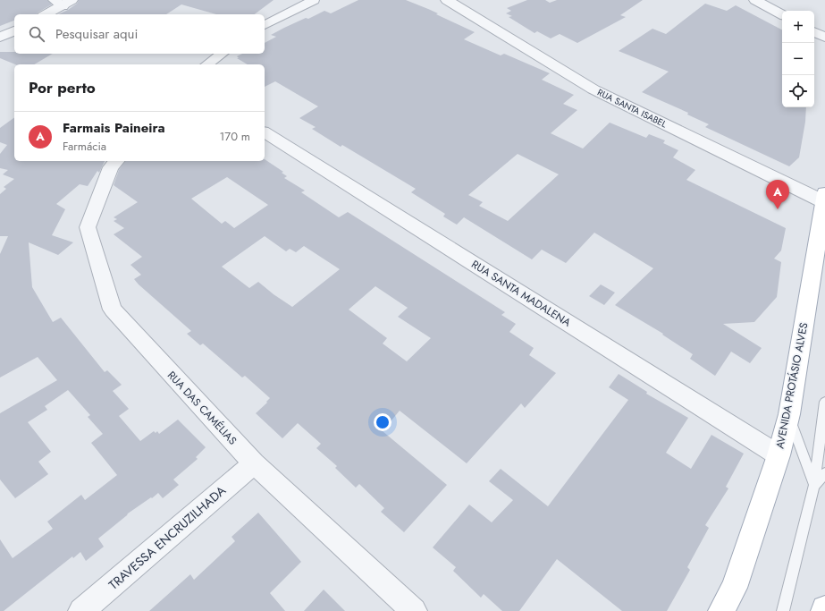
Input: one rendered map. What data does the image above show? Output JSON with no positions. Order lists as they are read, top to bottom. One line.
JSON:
{"streets":{"main road":["AVENIDA PROTÁSIO ALVES"],"street":["RUA SANTA ISABEL","RUA SANTA MADALENA","RUA DAS CAMÉLIAS","TRAVESSA ENCRUZILHADA"]},"crossings":[["RUA SANTA ISABEL","AVENIDA PROTÁSIO ALVES"],["RUA SANTA MADALENA","AVENIDA PROTÁSIO ALVES"],["RUA DAS CAMÉLIAS","TRAVESSA ENCRUZILHADA"]],"page":{"map_buttons":["+","−"],"search":"Pesquisar aqui","heading":"Por perto","list":[{"mark":"A","name":"Farmais Paineira","note":"Farmácia","value":"170 m"}],"pins":"A"}}
